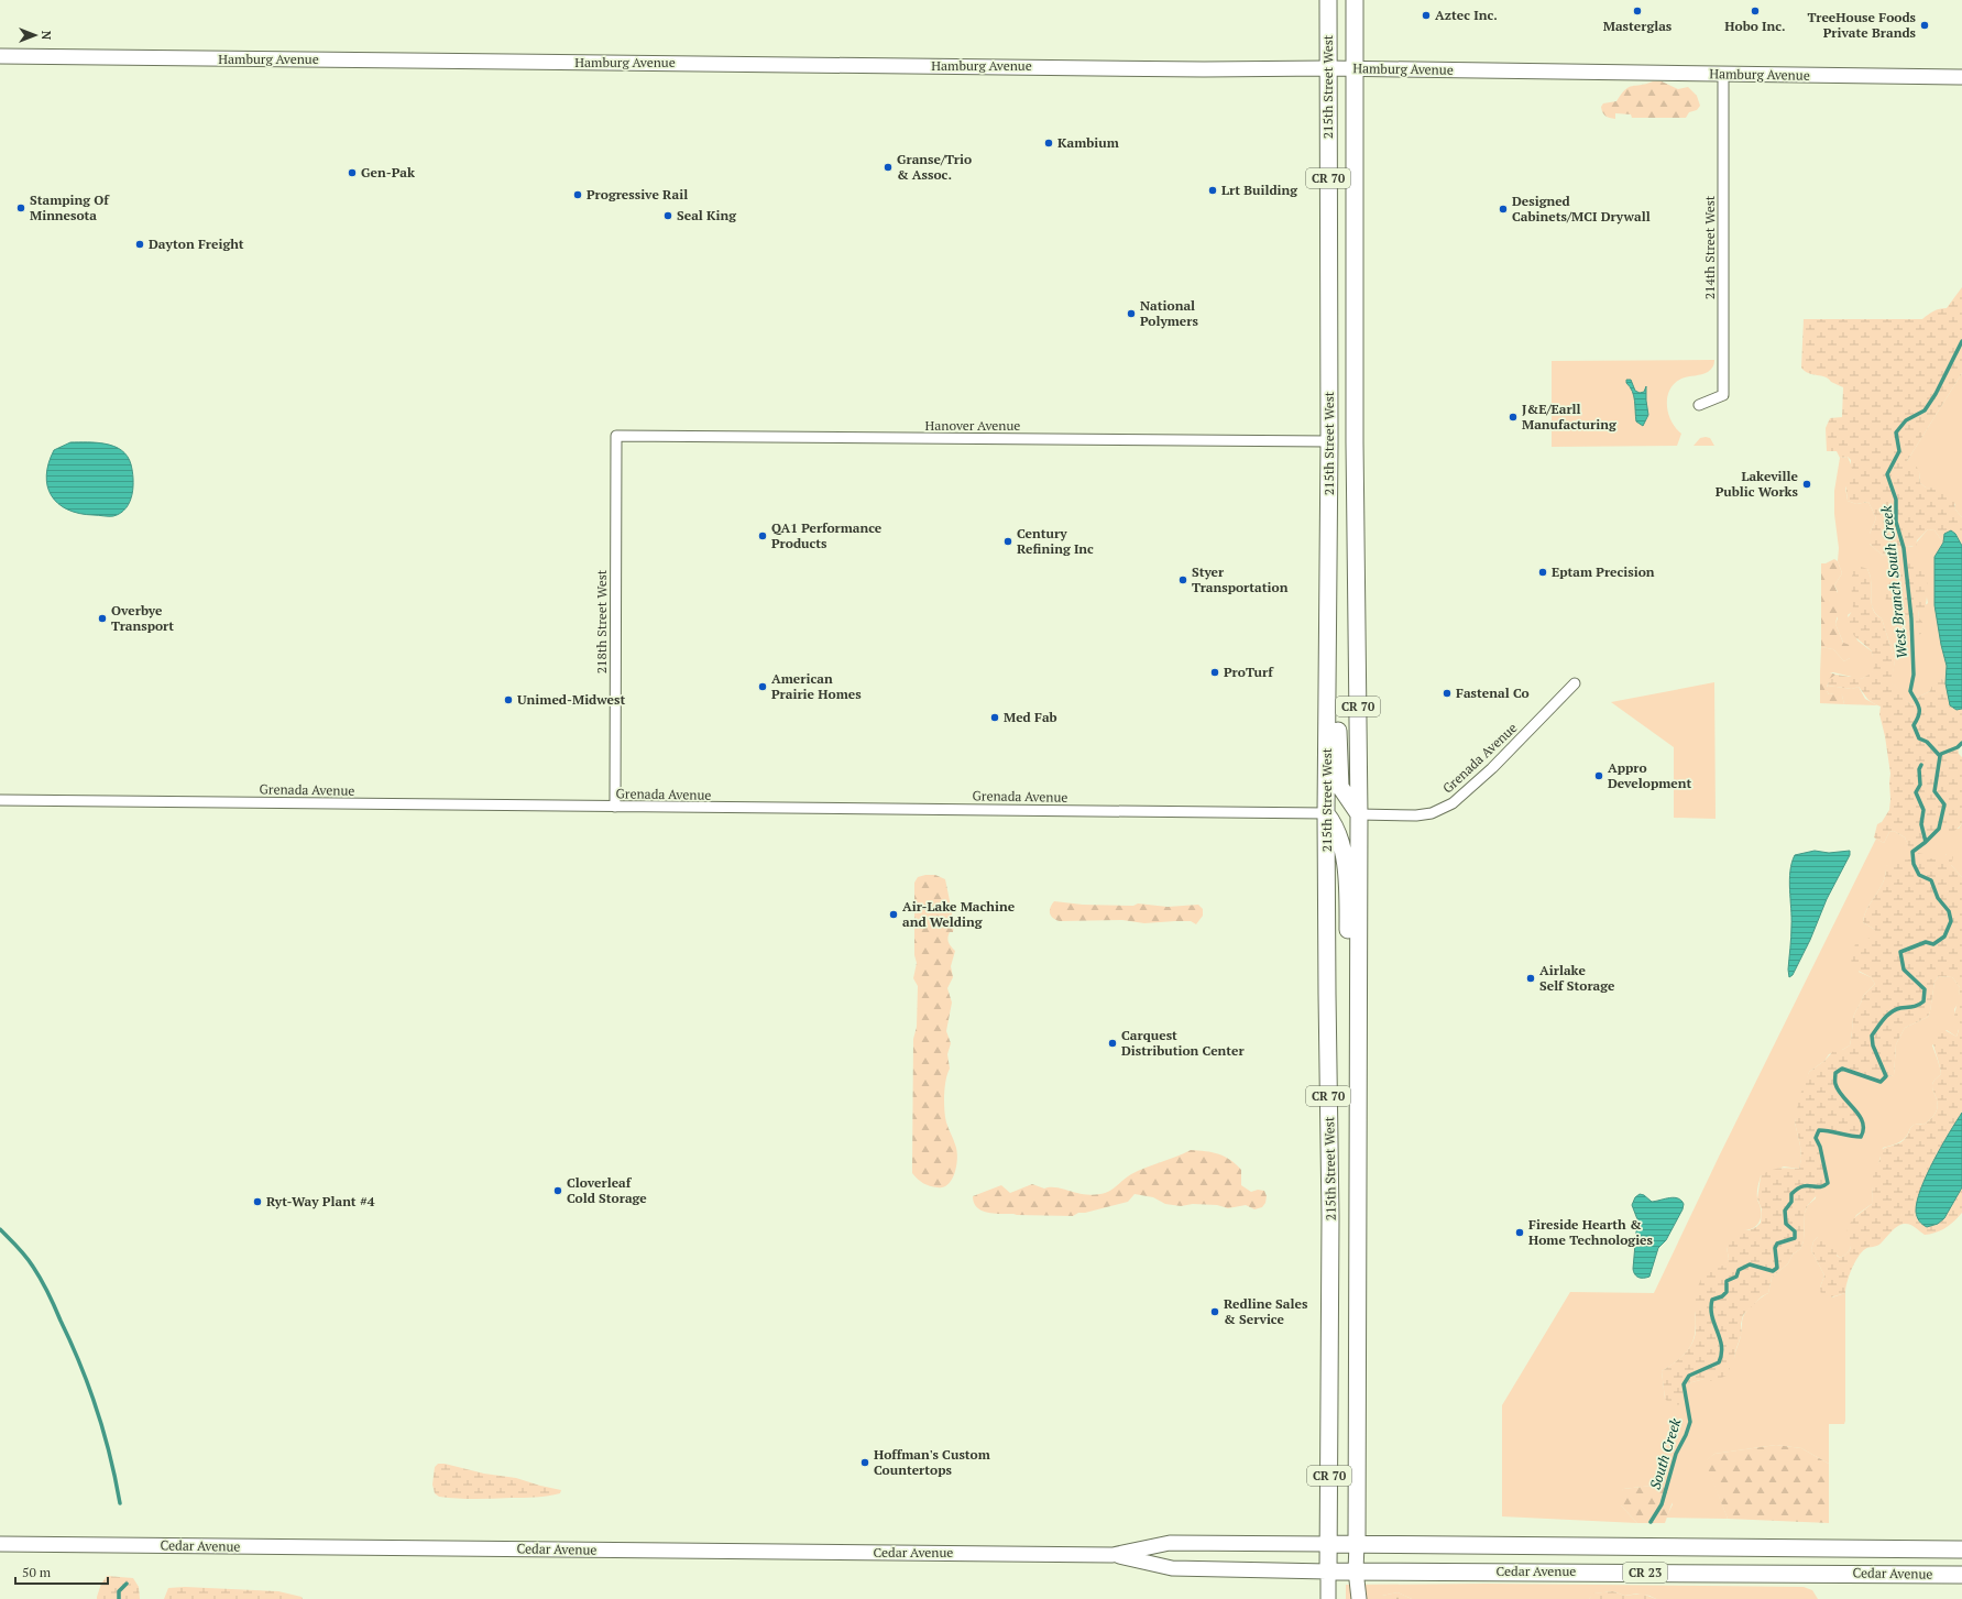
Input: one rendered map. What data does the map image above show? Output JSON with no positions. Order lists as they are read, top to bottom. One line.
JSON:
{"streets":{"main road":["215th Street West","CR 70","Cedar Avenue","CR 23"],"street":["Hamburg Avenue","214th Street West","Hanover Avenue","218th Street West","Grenada Avenue"]},"crossings":[["Hamburg Avenue","215th Street West"],["Hamburg Avenue","214th Street West"],["215th Street West","Hanover Avenue"],["215th Street West","Grenada Avenue"],["215th Street West","Cedar Avenue"],["Hanover Avenue","218th Street West"],["218th Street West","Grenada Avenue"]],"water":["West Branch South Creek","South Creek"],"places":["Masterglas","Hobo Inc.","Aztec Inc.","TreeHouse Foods Private Brands","Kambium","Granse/Trio & Assoc.","Gen-Pak","Lrt Building","Progressive Rail","Stamping Of Minnesota","Designed Cabinets/MCI Drywall","Seal King","Dayton Freight","National Polymers","J&E/Earll Manufacturing","Lakeville Public Works","QA1 Performance Products","Century Refining Inc","Eptam Precision","Styer Transportation","Overbye Transport","ProTurf","American Prairie Homes","Fastenal Co","Unimed-Midwest","Med Fab","Appro Development","Air-Lake Machine and Welding","Airlake Self Storage","Carquest Distribution Center","Cloverleaf Cold Storage","Ryt-Way Plant #4","Fireside Hearth & Home Technologies","Redline Sales & Service","Hoffman's Custom Countertops"],"scale_bar":"50 m","north":"right"}
